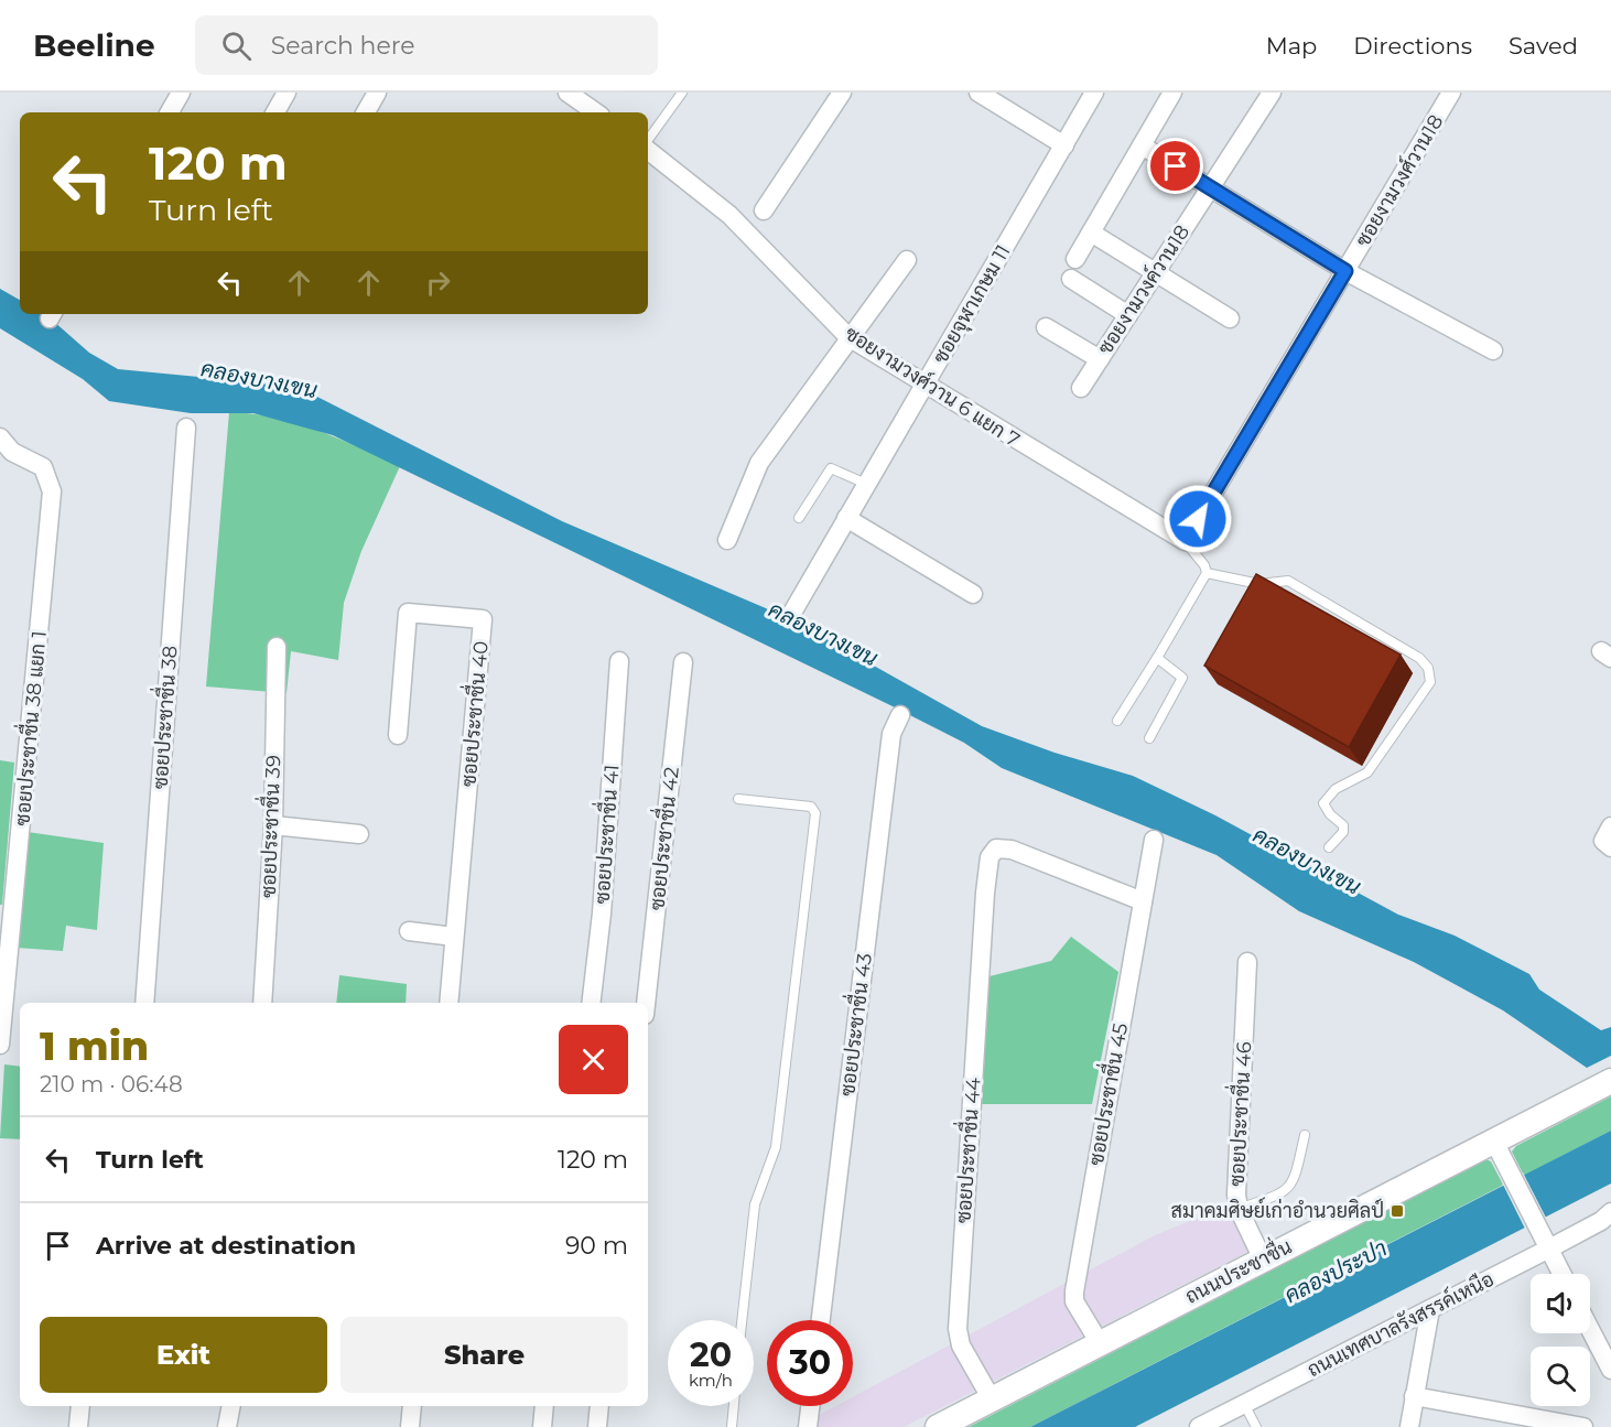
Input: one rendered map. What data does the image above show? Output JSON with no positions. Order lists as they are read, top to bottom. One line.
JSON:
{"streets":{"main road":["ถนนประชาชื่น"],"street":["ซอยงามวงศ์วาน18","ซอยงามวงค์วาน18","ซอยจุฬาเกษม 11","ซอยงามวงศ์วาน 6 แยก 7","ซอยประชาชื่น 40","ซอยประชาชื่น 38","ซอยประชาชื่น 38 แยก 1","ซอยประชาชื่น 39","ซอยประชาชื่น 41","ซอยประชาชื่น 42","ซอยประชาชื่น 43","ซอยประชาชื่น 45","ซอยประชาชื่น 46","ซอยประชาชื่น 44","ถนนเทศบาลรังสรรค์เหนือ"]},"crossings":[["ซอยงามวงศ์วาน18","ซอยงามวงศ์วาน 6 แยก 7"],["ซอยจุฬาเกษม 11","ซอยงามวงศ์วาน 6 แยก 7"],["ซอยประชาชื่น 45","ซอยประชาชื่น 44"],["ซอยประชาชื่น 45","ถนนประชาชื่น"],["ซอยประชาชื่น 46","ถนนประชาชื่น"],["ซอยประชาชื่น 44","ถนนประชาชื่น"]],"water":["คลองบางเขน","คลองประปา"],"places":{"transit":["สมาคมศิษย์เก่าอํานวยศิลป์"]},"page":{"header":"Beeline","search":"Search here","nav":["Map","Directions","Saved"],"turn":["120 m","Turn left"],"heading":["1 min","210 m · 06:48"],"list":[{"name":"Turn left","value":"120 m"},{"name":"Arrive at destination","value":"90 m"}],"buttons":["Exit","Share"],"speed":"20 km/h","limit":"30"}}
